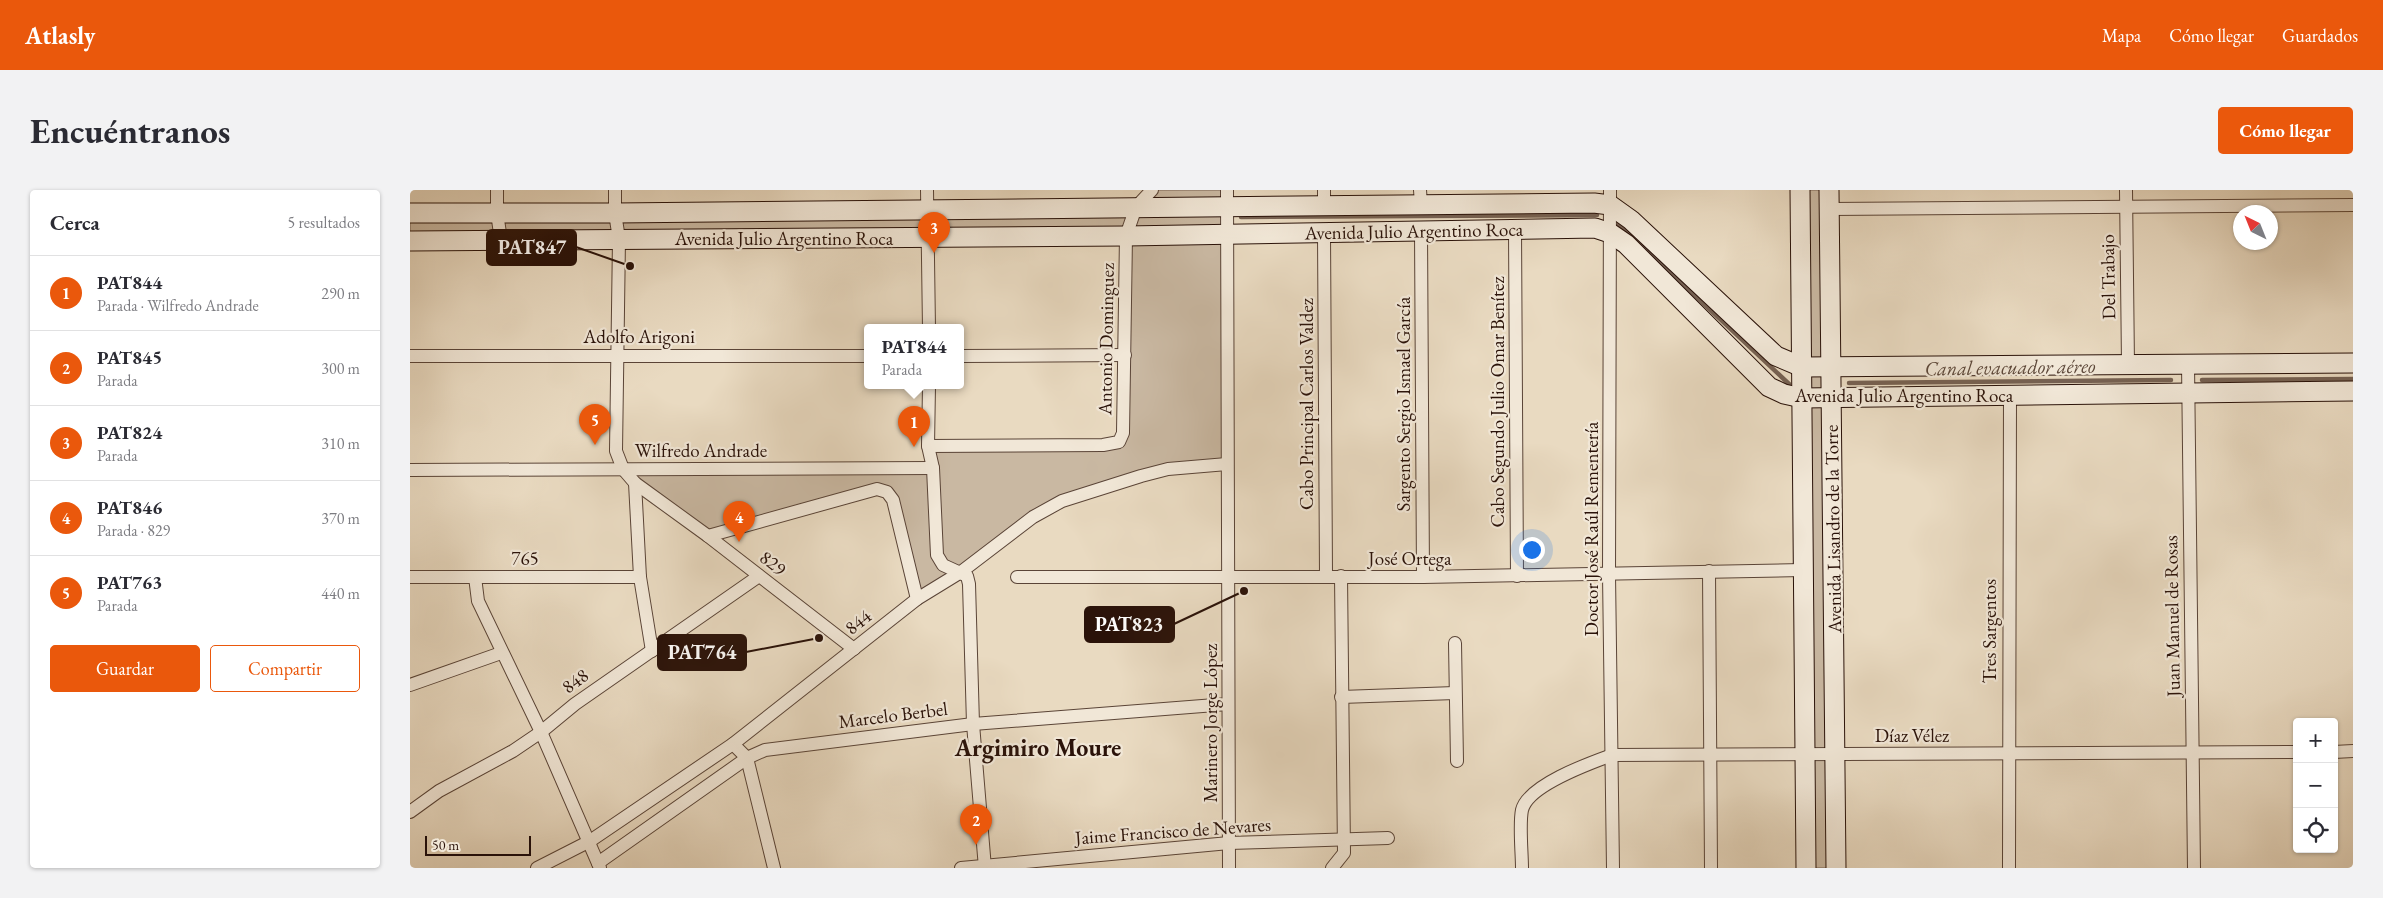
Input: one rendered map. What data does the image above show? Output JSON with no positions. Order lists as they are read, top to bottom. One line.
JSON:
{"streets":{"main road":["Avenida Julio Argentino Roca","Avenida Lisandro de la Torre"],"street":["Del Trabajo","Adolfo Arigoni","Antonio Dominguez","Cabo Segundo Julio Omar Benítez","Cabo Principal Carlos Valdez","Sargento Sergio Ismael García","Wilfredo Andrade","Doctor José Raúl Rementería","765","José Ortega","829","Juan Manuel de Rosas","844","Tres Sargentos","848","Marcelo Berbel","Marinero Jorge López","Díaz Vélez","Jaime Francisco de Nevares"]},"crossings":[["Avenida Julio Argentino Roca","Del Trabajo"],["Avenida Julio Argentino Roca","Antonio Dominguez"],["Avenida Julio Argentino Roca","Cabo Segundo Julio Omar Benítez"],["Avenida Julio Argentino Roca","Cabo Principal Carlos Valdez"],["Avenida Julio Argentino Roca","Sargento Sergio Ismael García"],["Avenida Julio Argentino Roca","Doctor José Raúl Rementería"],["Avenida Julio Argentino Roca","Avenida Lisandro de la Torre"],["Avenida Julio Argentino Roca","Juan Manuel de Rosas"],["Avenida Julio Argentino Roca","Tres Sargentos"],["Avenida Julio Argentino Roca","Marinero Jorge López"],["Cabo Segundo Julio Omar Benítez","José Ortega"],["Cabo Principal Carlos Valdez","José Ortega"],["Sargento Sergio Ismael García","José Ortega"],["Wilfredo Andrade","829"],["Doctor José Raúl Rementería","José Ortega"],["Doctor José Raúl Rementería","Díaz Vélez"],["Avenida Lisandro de la Torre","José Ortega"],["Avenida Lisandro de la Torre","Díaz Vélez"],["José Ortega","Marinero Jorge López"],["829","844"],["829","848"],["Juan Manuel de Rosas","Díaz Vélez"],["844","Marinero Jorge López"],["Tres Sargentos","Díaz Vélez"],["Marcelo Berbel","Marinero Jorge López"],["Marinero Jorge López","Jaime Francisco de Nevares"]],"districts":["Argimiro Moure"],"water":["Canal evacuador aéreo"],"places":["PAT847","PAT823","PAT764"],"scale_bar":"50 m","north":"top left","page":{"header":"Atlasly","nav":["Mapa","Cómo llegar","Guardados"],"buttons":["Cómo llegar",["Guardar","Compartir"]],"title":"Encuéntranos","heading":["Cerca","5 resultados"],"pins":["3","5","1","4","2"],"list":[{"mark":"1","name":"PAT844","note":"Parada · Wilfredo Andrade","value":"290 m"},{"mark":"2","name":"PAT845","note":"Parada","value":"300 m"},{"mark":"3","name":"PAT824","note":"Parada","value":"310 m"},{"mark":"4","name":"PAT846","note":"Parada · 829","value":"370 m"},{"mark":"5","name":"PAT763","note":"Parada","value":"440 m"}],"popup":["PAT844","Parada"],"map_buttons":["+","−"],"scale":"50 m"}}
